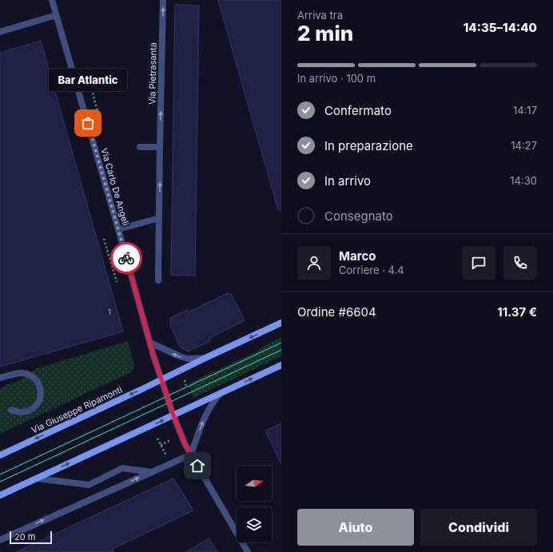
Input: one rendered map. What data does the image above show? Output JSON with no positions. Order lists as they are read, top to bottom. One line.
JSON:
{"streets":{"street":["Via Pietrasanta","Via Carlo De Angeli","Via Giuseppe Ripamonti"]},"crossings":[["Via Carlo De Angeli","Via Giuseppe Ripamonti"]],"one_way":["Via Pietrasanta"],"places":["Bar Atlantic"],"house_numbers":["1"],"scale_bar":"20 m","north":"right","page":{"heading":["2 min","Arriva tra","14:35–14:40"],"panel":["Marco","Corriere · 4.4","Ordine #6604","11.37 €"],"bar":"In arrivo · 100 m","bubble":"Bar Atlantic","list":[["Confermato","14:17"],["In preparazione","14:27"],["In arrivo","14:30"],"Consegnato"],"buttons":["Aiuto","Condividi"],"scale":"20 m"}}
